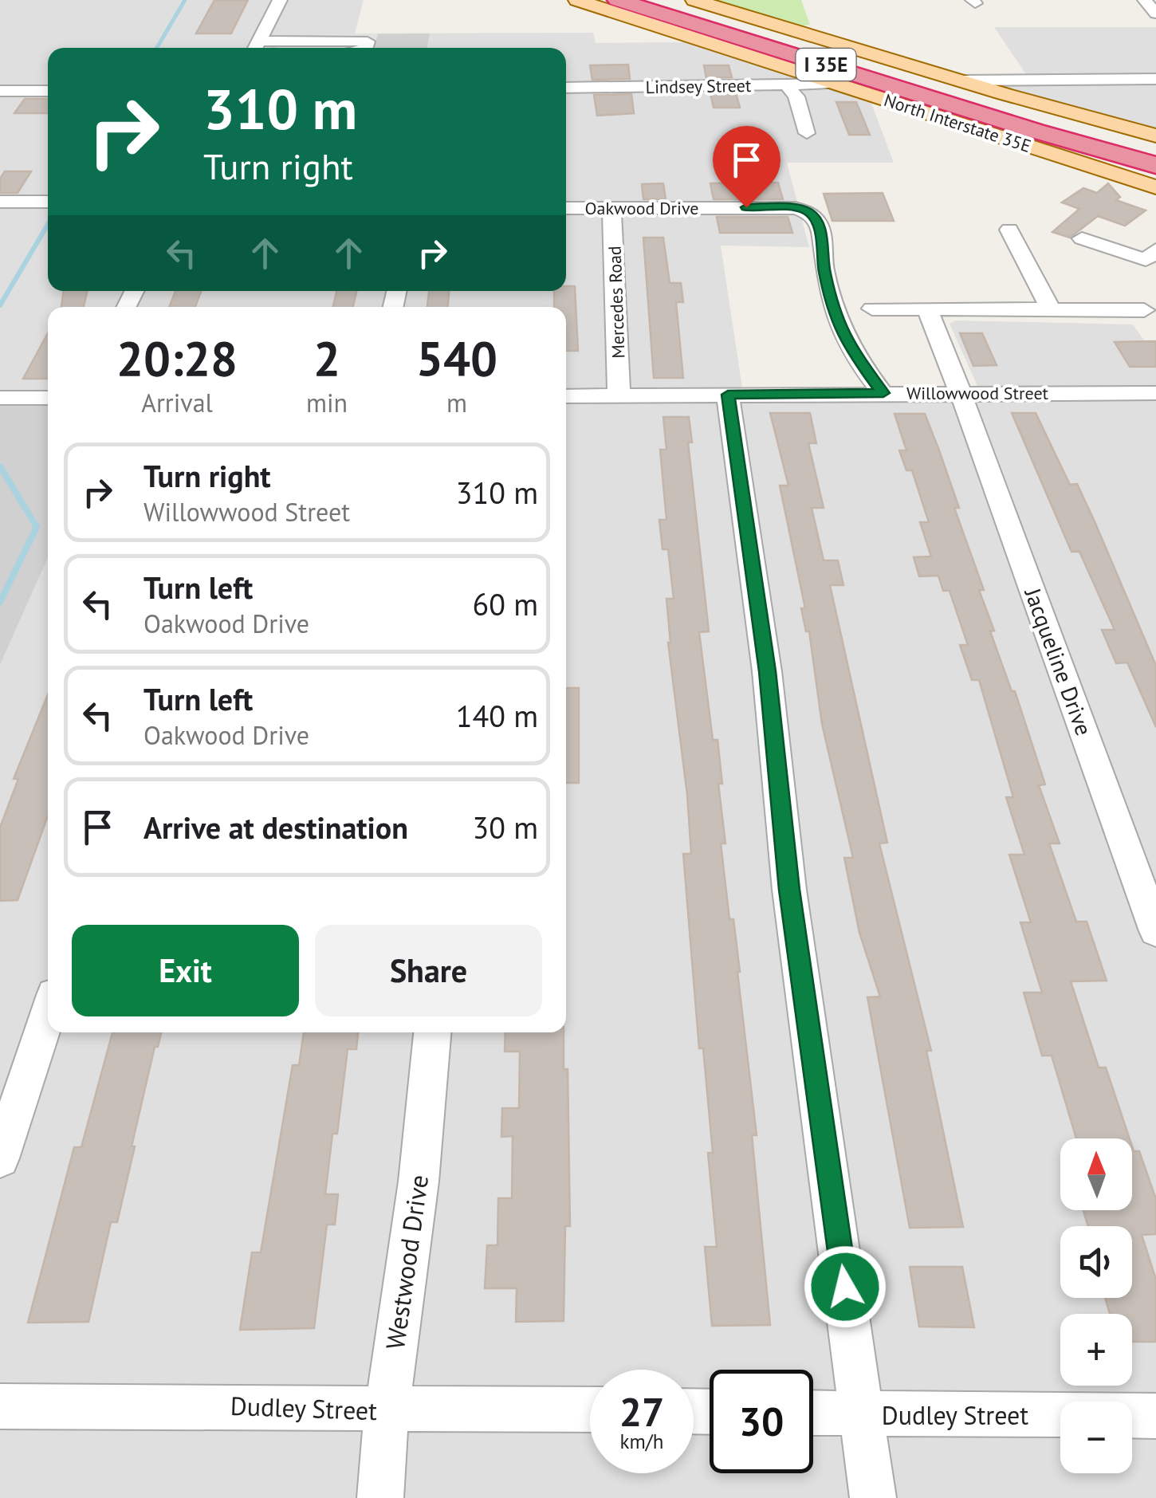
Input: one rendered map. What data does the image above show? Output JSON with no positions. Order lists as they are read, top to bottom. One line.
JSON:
{"streets":{"highway":["I 35E"],"main road":["North Interstate 35E"],"street":["Lindsey Street","Oakwood Drive","Mercedes Road","Willowwood Street","Jacqueline Drive","Westwood Drive","Dudley Street"]},"crossings":[["Lindsey Street","North Interstate 35E"],["Oakwood Drive","Mercedes Road"],["Oakwood Drive","Willowwood Street"],["Mercedes Road","Willowwood Street"],["Willowwood Street","Jacqueline Drive"],["Westwood Drive","Dudley Street"]],"north":"top","page":{"turn":["310 m","Turn right"],"eta":["20:28","Arrival","2","min","540","m"],"list":[{"name":"Turn right","note":"Willowwood Street","value":"310 m"},{"name":"Turn left","note":"Oakwood Drive","value":"60 m"},{"name":"Turn left","note":"Oakwood Drive","value":"140 m"},{"name":"Arrive at destination","value":"30 m"}],"buttons":["Exit","Share"],"map_buttons":["+","−"],"speed":"27 km/h","limit":"30"}}
